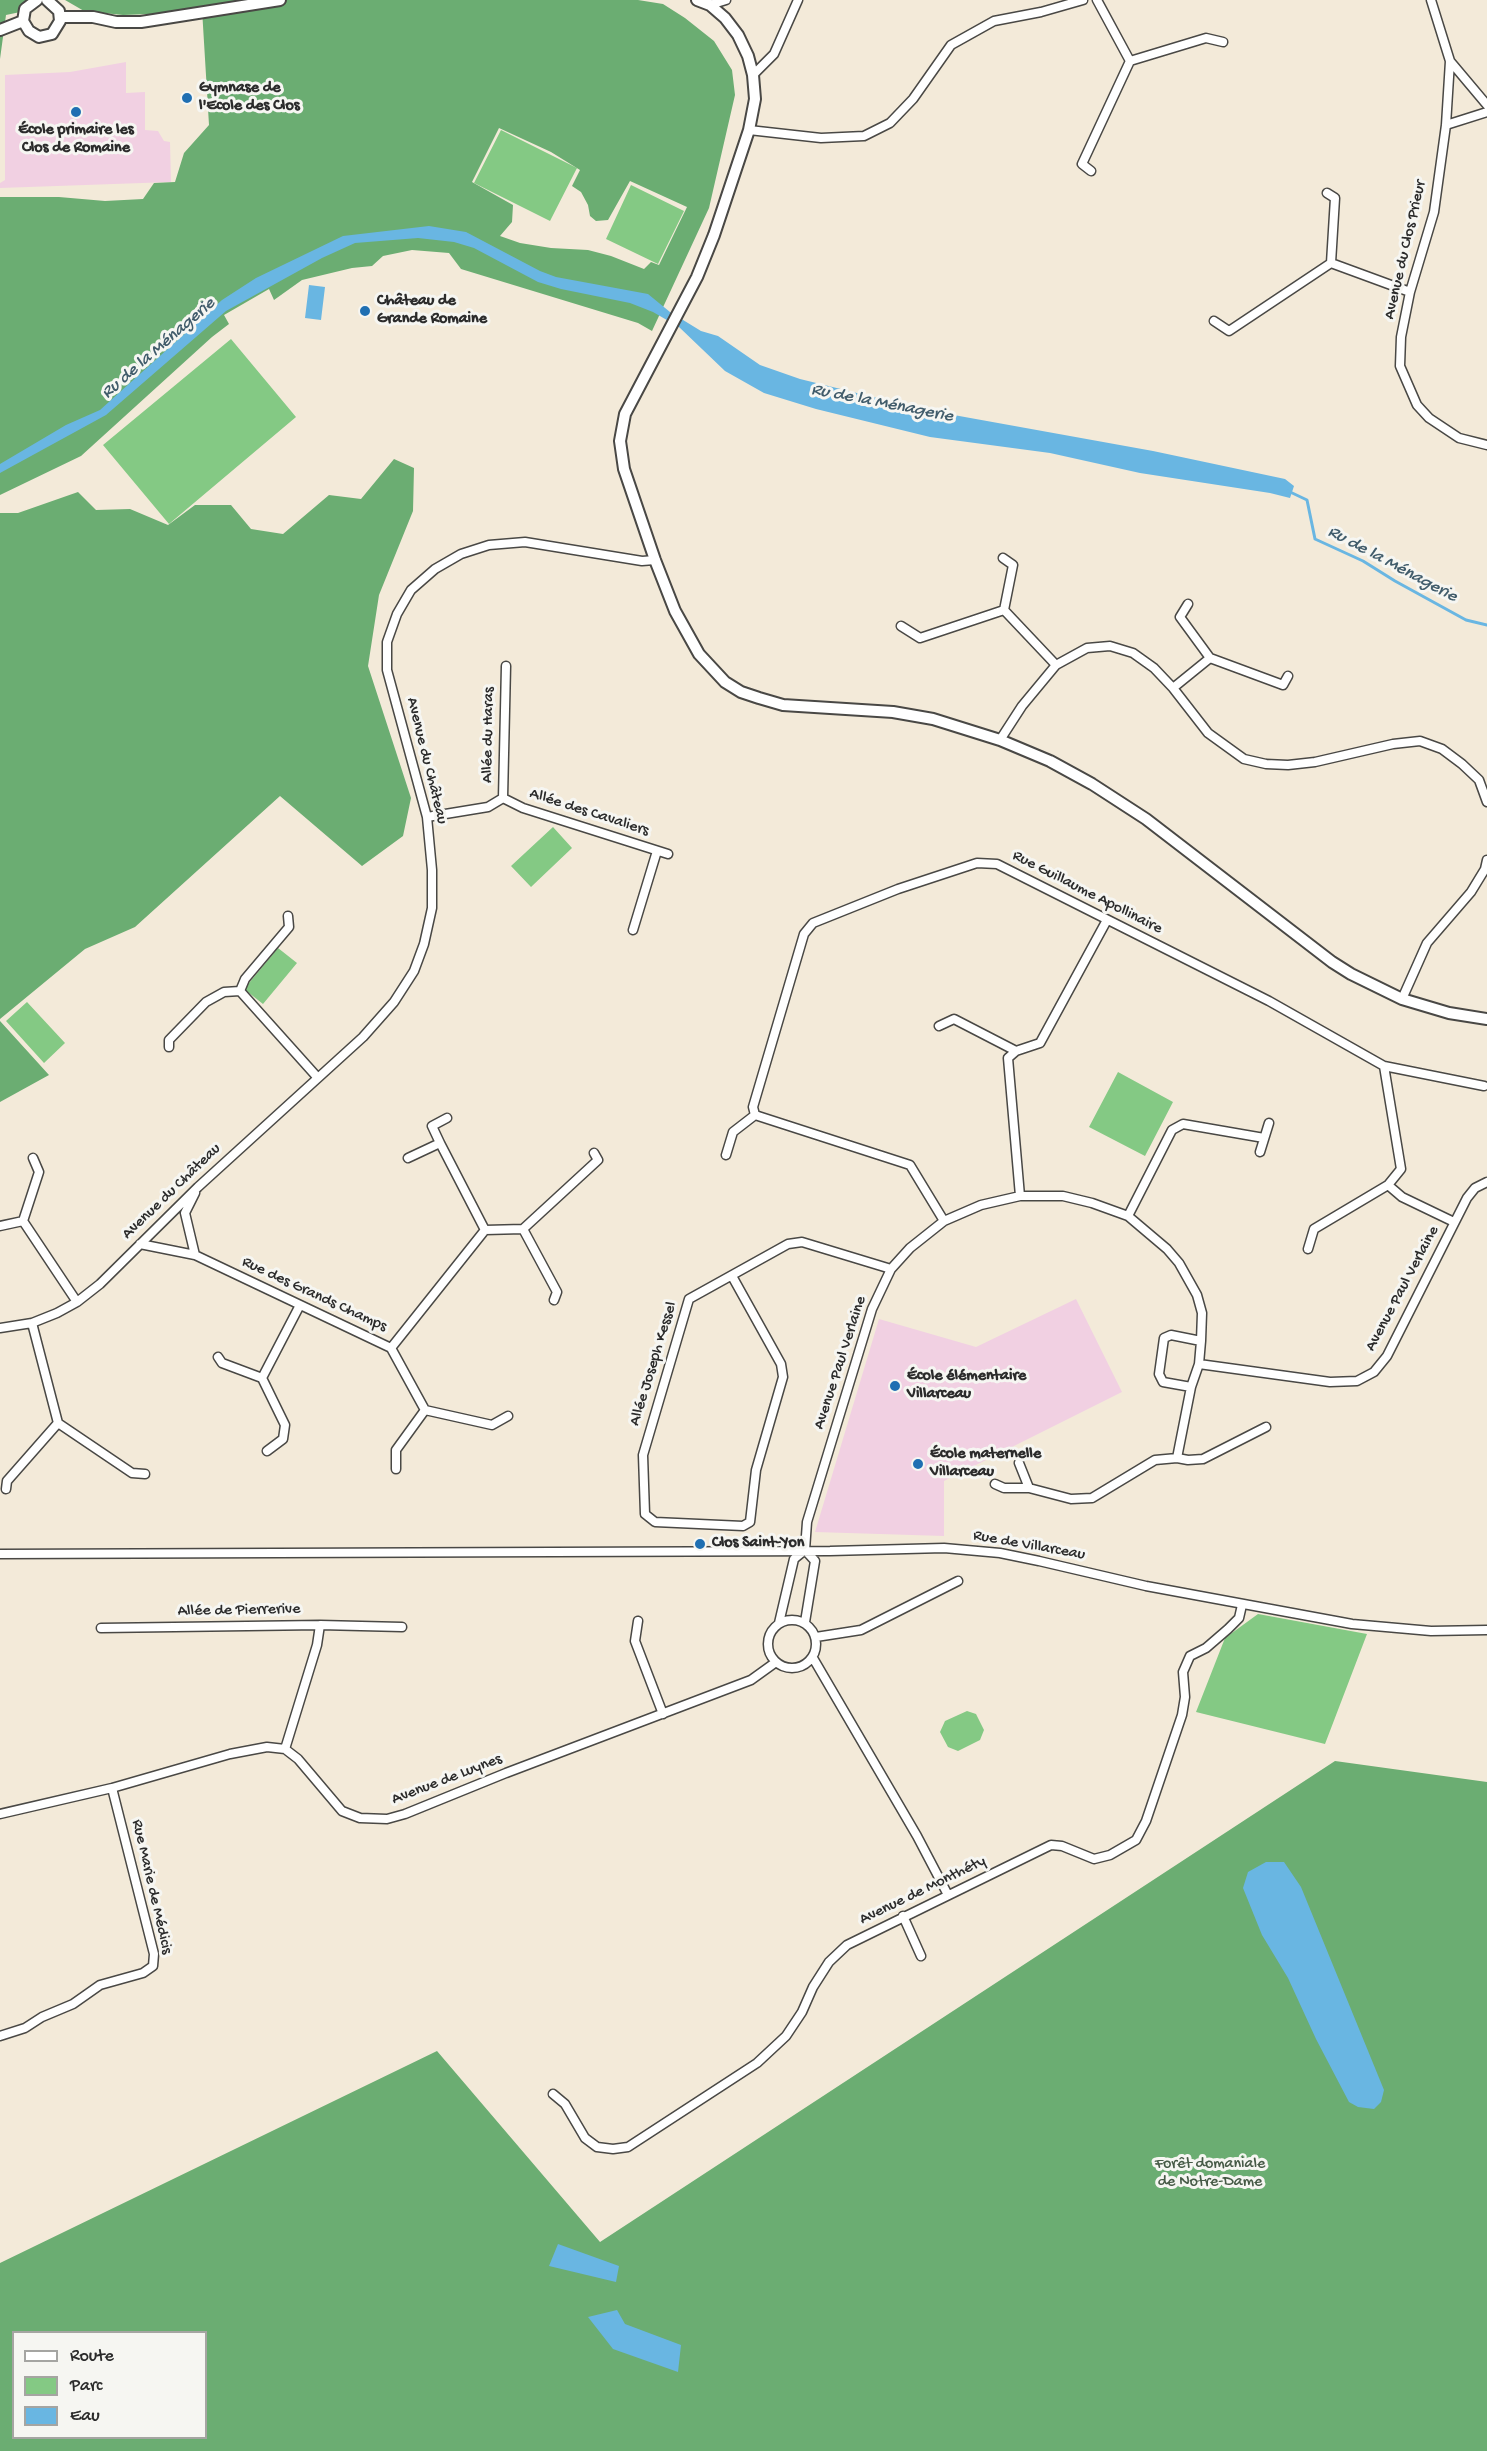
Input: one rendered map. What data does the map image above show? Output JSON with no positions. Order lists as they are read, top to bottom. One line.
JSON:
{"streets":{"street":["Avenue du Clos Prieur","Allée du Haras","Avenue du Château","Allée des Cavaliers","Rue Guillaume Apollinaire","Avenue Paul Verlaine","Rue des Grands Champs","Allée Joseph Kessel","Rue de Villarceau","Allée de Pierrerive","Avenue de Luynes","Rue Marie de Médicis","Avenue de Monthéty"]},"crossings":[["Allée du Haras","Avenue du Château"],["Allée du Haras","Allée des Cavaliers"],["Avenue du Château","Rue des Grands Champs"],["Avenue Paul Verlaine","Allée Joseph Kessel"],["Avenue Paul Verlaine","Rue de Villarceau"],["Rue de Villarceau","Avenue de Monthéty"],["Allée de Pierrerive","Avenue de Luynes"]],"water":["Ru de la Ménagerie"],"parks":["Forêt domaniale de Notre-Dame"],"places":["Gymnase de l'Ecole des Clos","École primaire les Clos de Romaine","Château de Grande Romaine","École élémentaire Villarceau","École maternelle Villarceau","Clos Saint-Yon"],"legend":["Route","Parc","Eau"]}
